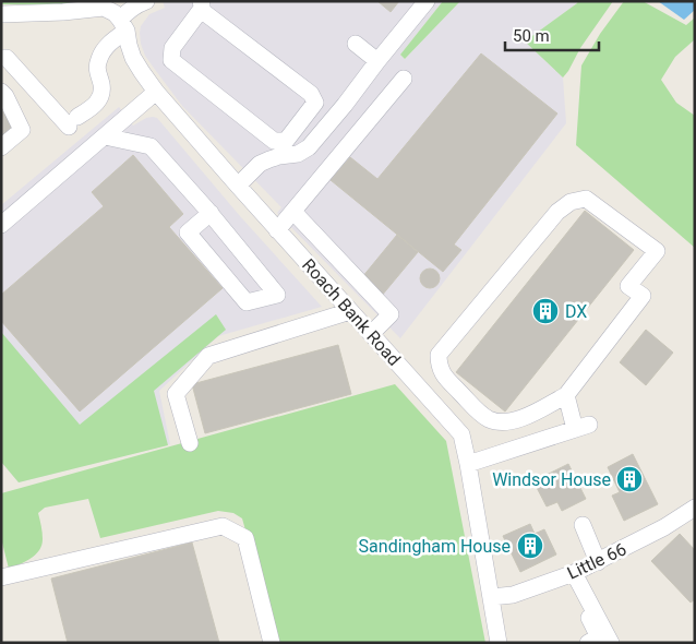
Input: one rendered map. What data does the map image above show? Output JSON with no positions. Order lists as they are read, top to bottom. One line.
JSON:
{"streets":{"street":["Roach Bank Road","Little 66"]},"crossings":[["Roach Bank Road","Little 66"]],"places":{"building":["DX","Windsor House","Sandingham House"]},"scale_bar":"50 m"}
